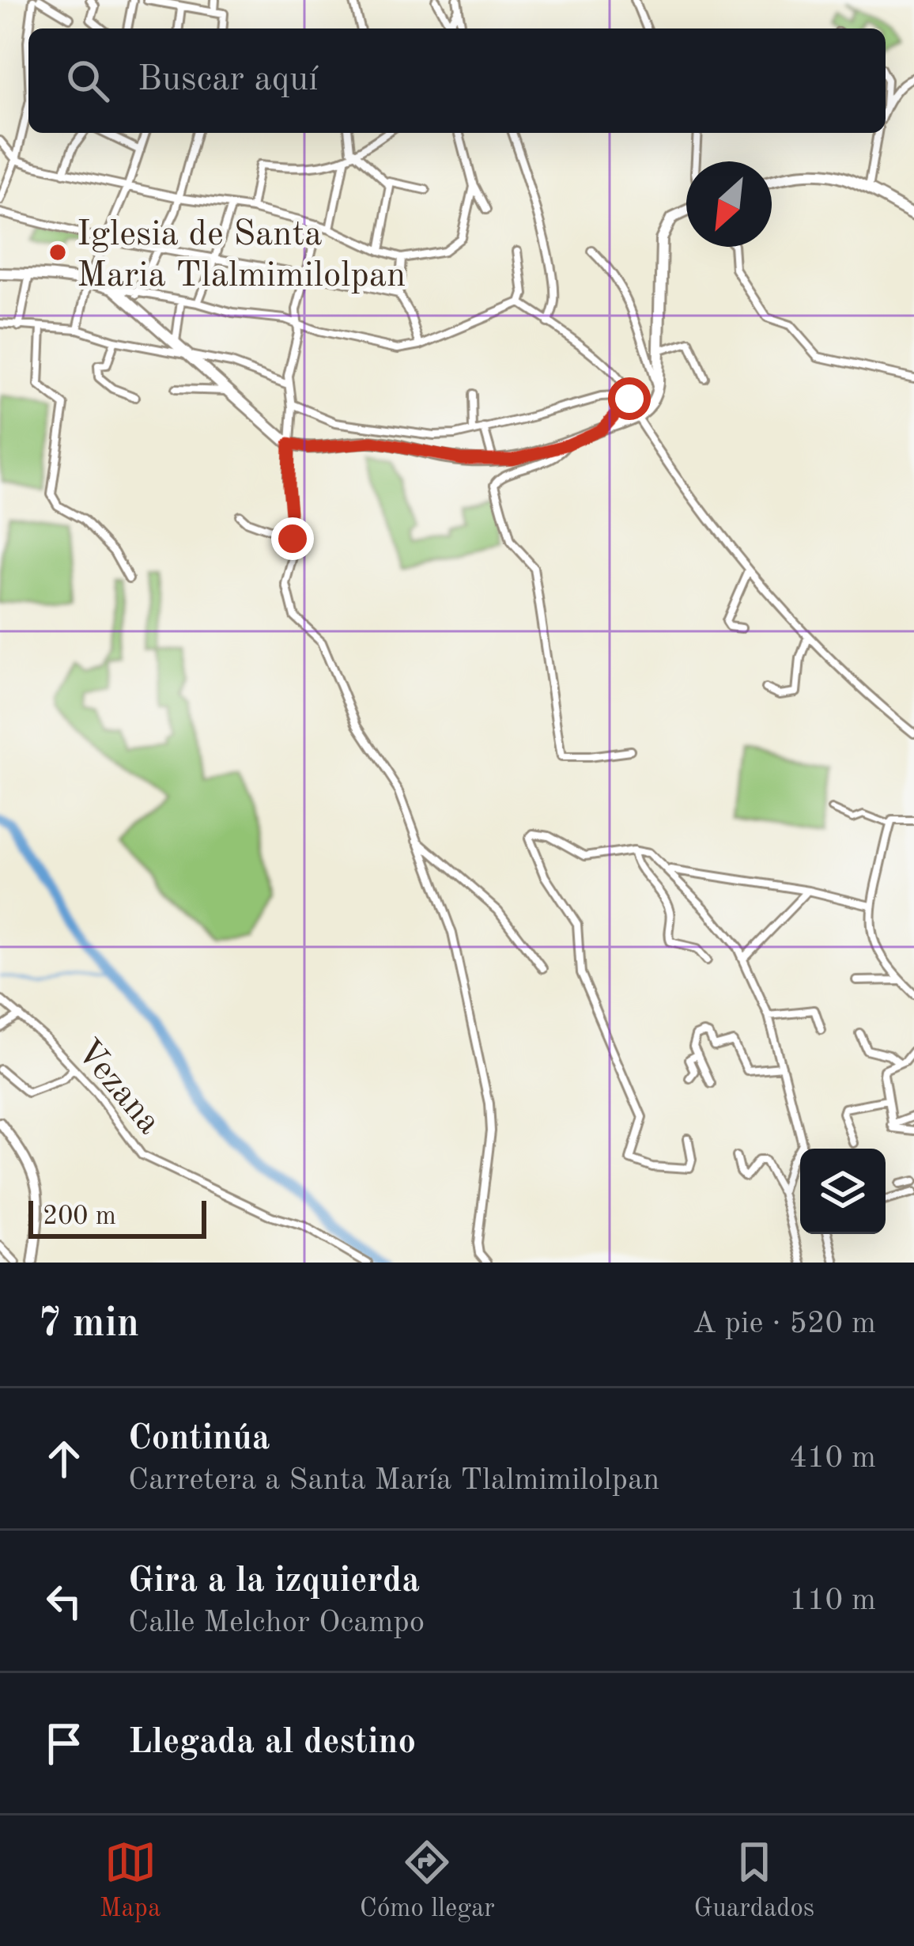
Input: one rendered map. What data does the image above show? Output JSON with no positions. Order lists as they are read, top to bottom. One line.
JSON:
{"streets":{"street":["Vezana"]},"places":["Iglesia de Santa Maria Tlalmimilolpan"],"scale_bar":"200 m","north":"bottom left","page":{"search":"Buscar aquí","scale":"200 m","heading":["7 min","A pie · 520 m"],"list":[["Continúa","Carretera a Santa María Tlalmimilolpan","410 m"],["Gira a la izquierda","Calle Melchor Ocampo","110 m"],"Llegada al destino"],"nav":["Mapa","Cómo llegar","Guardados"]}}
